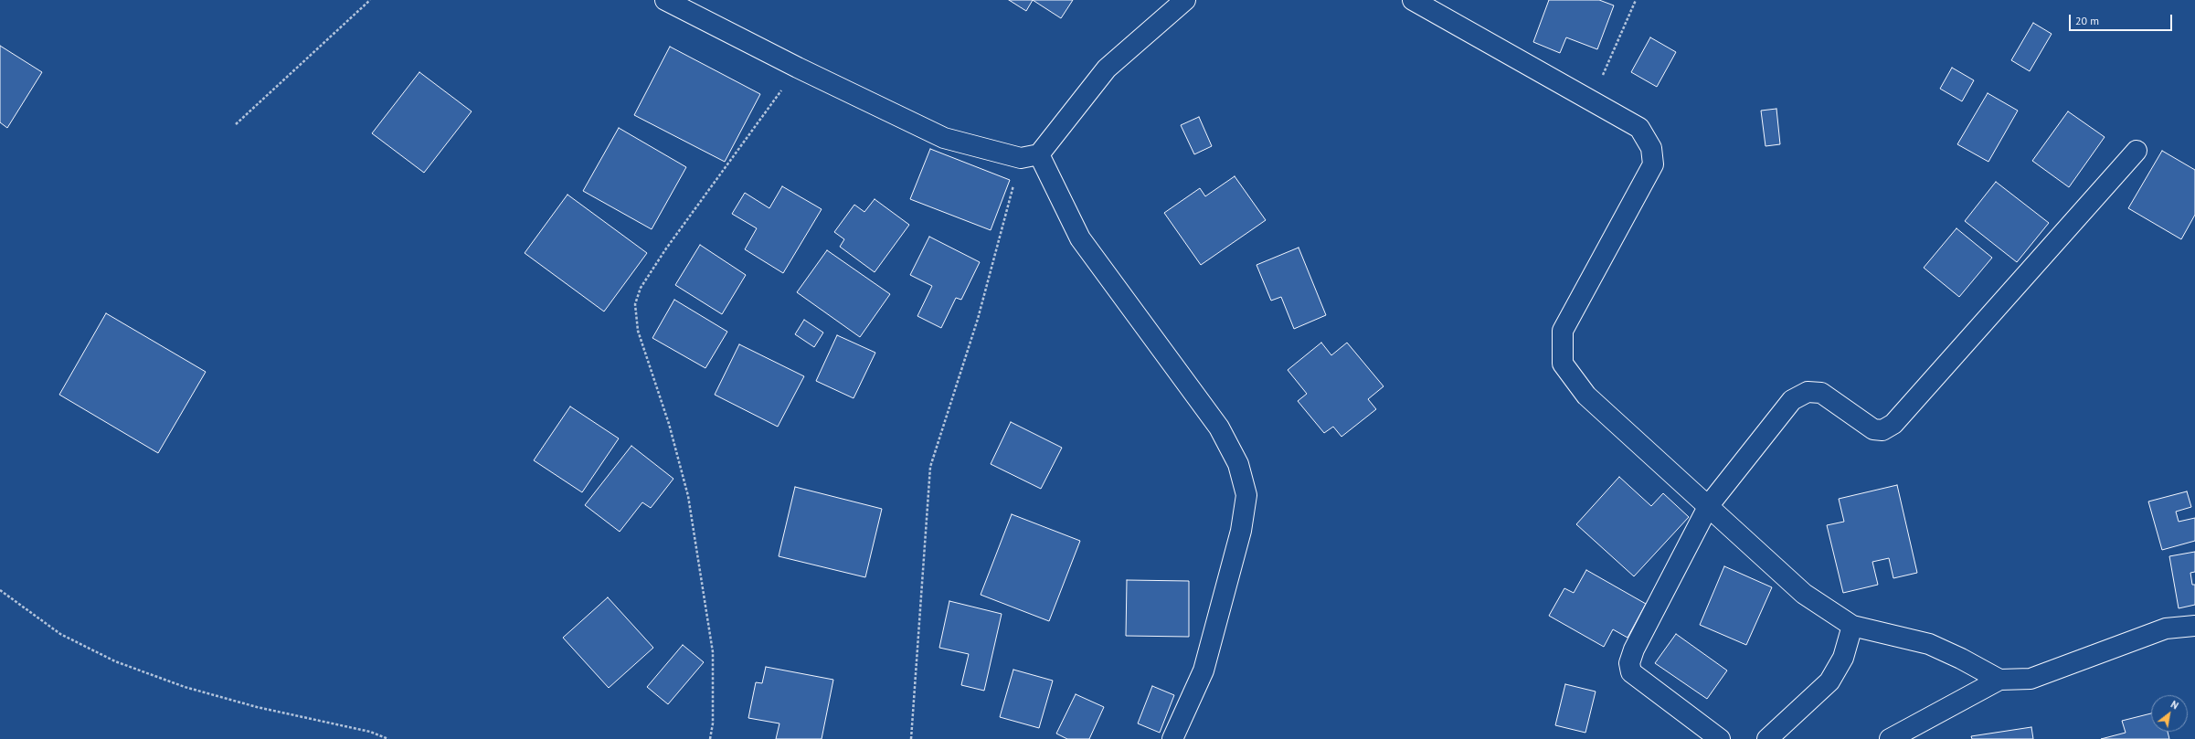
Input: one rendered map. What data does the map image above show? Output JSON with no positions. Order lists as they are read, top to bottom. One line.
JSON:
{"scale_bar":"20 m","north":"top right"}
